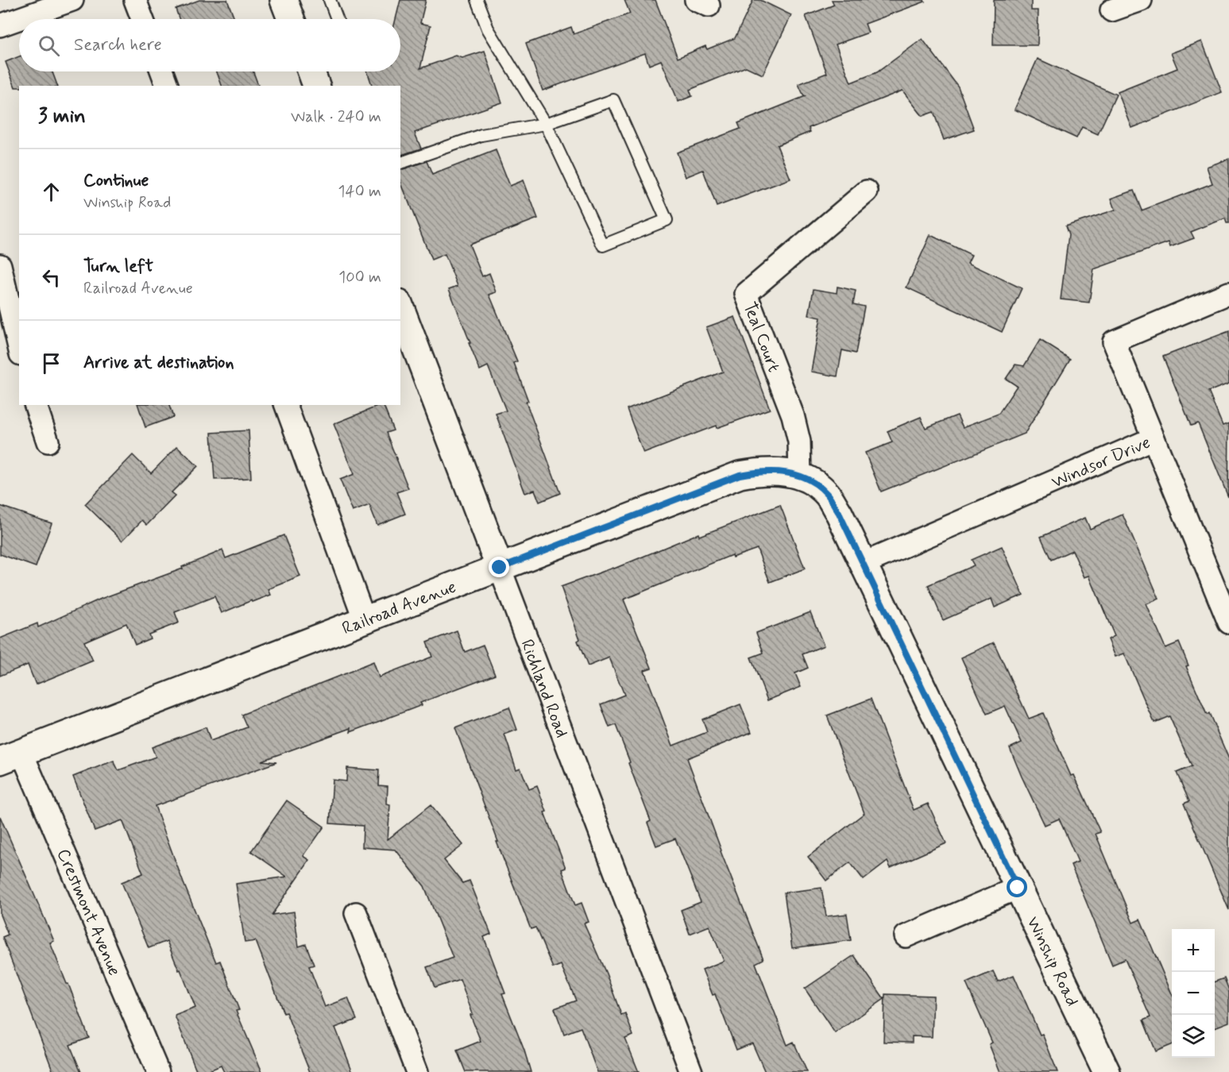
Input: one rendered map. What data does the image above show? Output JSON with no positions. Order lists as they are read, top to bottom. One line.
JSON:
{"streets":{"street":["Teal Court","Windsor Drive","Railroad Avenue","Richland Road","Crestmont Avenue","Winship Road"]},"crossings":[["Teal Court","Railroad Avenue"],["Teal Court","Winship Road"],["Windsor Drive","Winship Road"],["Railroad Avenue","Richland Road"],["Railroad Avenue","Crestmont Avenue"],["Railroad Avenue","Winship Road"]],"page":{"search":"Search here","heading":["3 min","Walk · 240 m"],"list":[["Continue","Winship Road","140 m"],["Turn left","Railroad Avenue","100 m"],"Arrive at destination"],"map_buttons":["+","−"]}}
